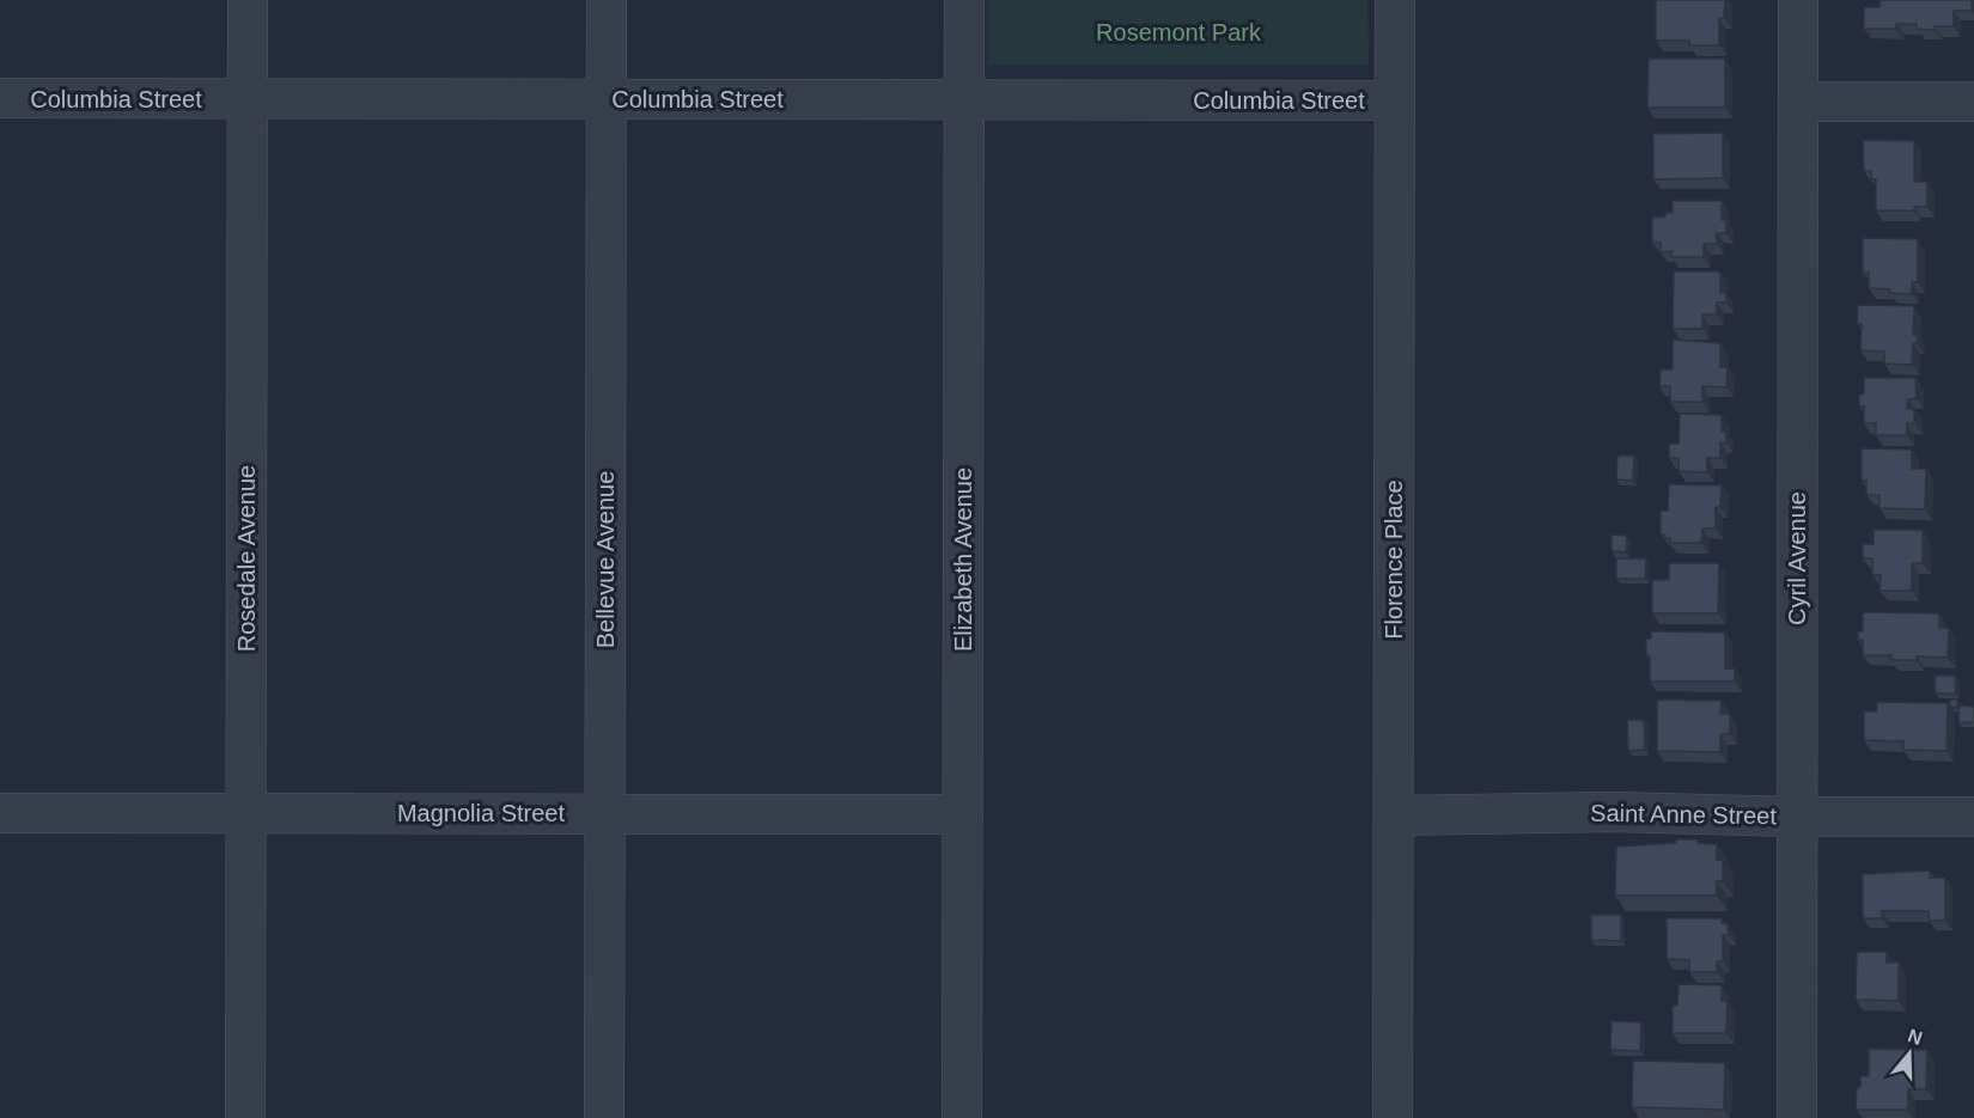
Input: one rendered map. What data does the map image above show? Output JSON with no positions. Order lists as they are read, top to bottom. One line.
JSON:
{"streets":{"street":["Columbia Street","Rosedale Avenue","Cyril Avenue","Bellevue Avenue","Elizabeth Avenue","Florence Place","Magnolia Street","Saint Anne Street"]},"crossings":[["Columbia Street","Rosedale Avenue"],["Columbia Street","Bellevue Avenue"],["Columbia Street","Elizabeth Avenue"],["Columbia Street","Florence Place"],["Rosedale Avenue","Magnolia Street"],["Cyril Avenue","Saint Anne Street"],["Bellevue Avenue","Magnolia Street"],["Elizabeth Avenue","Magnolia Street"],["Florence Place","Saint Anne Street"]],"parks":["Rosemont Park"],"north":"top"}
